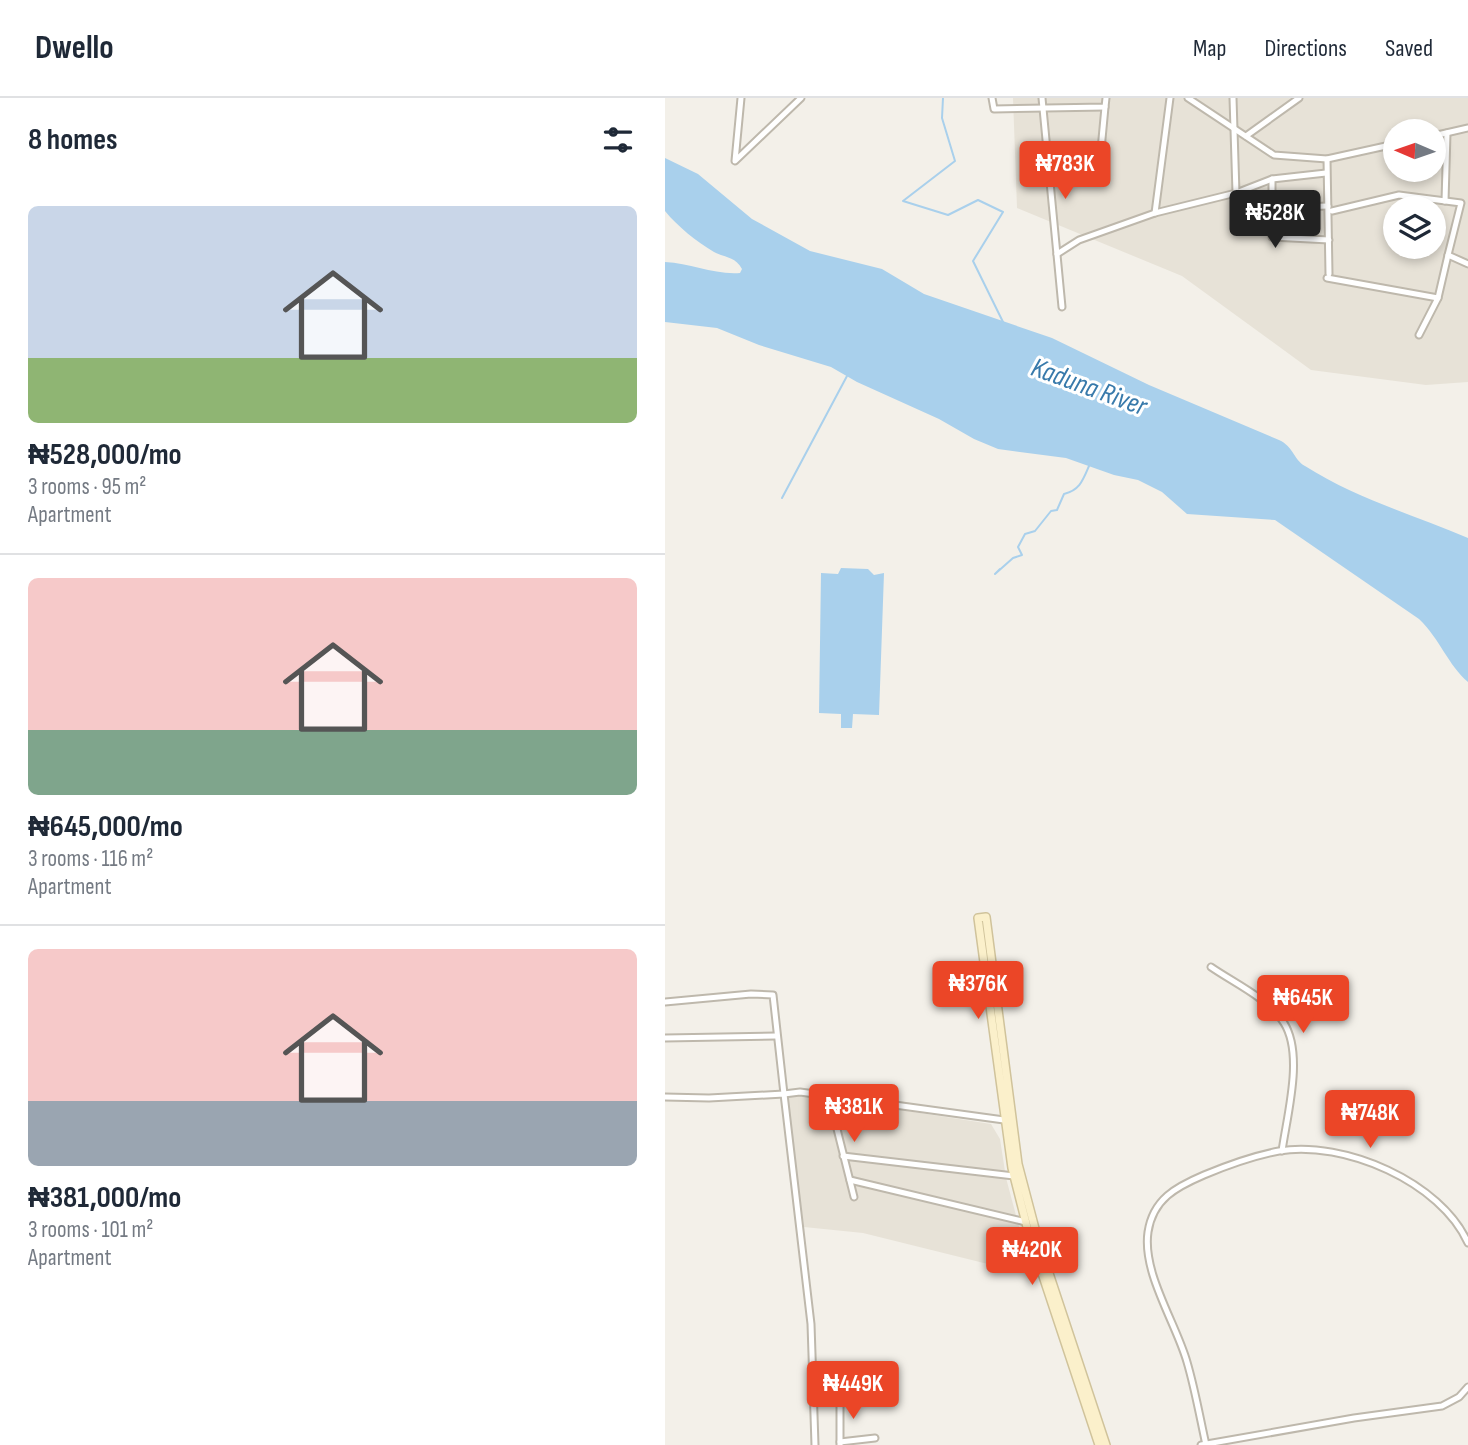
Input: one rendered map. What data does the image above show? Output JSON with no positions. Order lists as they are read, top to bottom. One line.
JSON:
{"water":["Kaduna River"],"north":"left","page":{"header":"Dwello","nav":["Map","Directions","Saved"],"heading":"8 homes","price":["₦783K","₦528K","₦376K","₦645K","₦381K","₦748K","₦420K","₦449K"],"list":[{"name":"₦528,000/mo","note":"3 rooms · 95 m² · Apartment"},{"name":"₦645,000/mo","note":"3 rooms · 116 m² · Apartment"},{"name":"₦381,000/mo","note":"3 rooms · 101 m² · Apartment"}]}}
